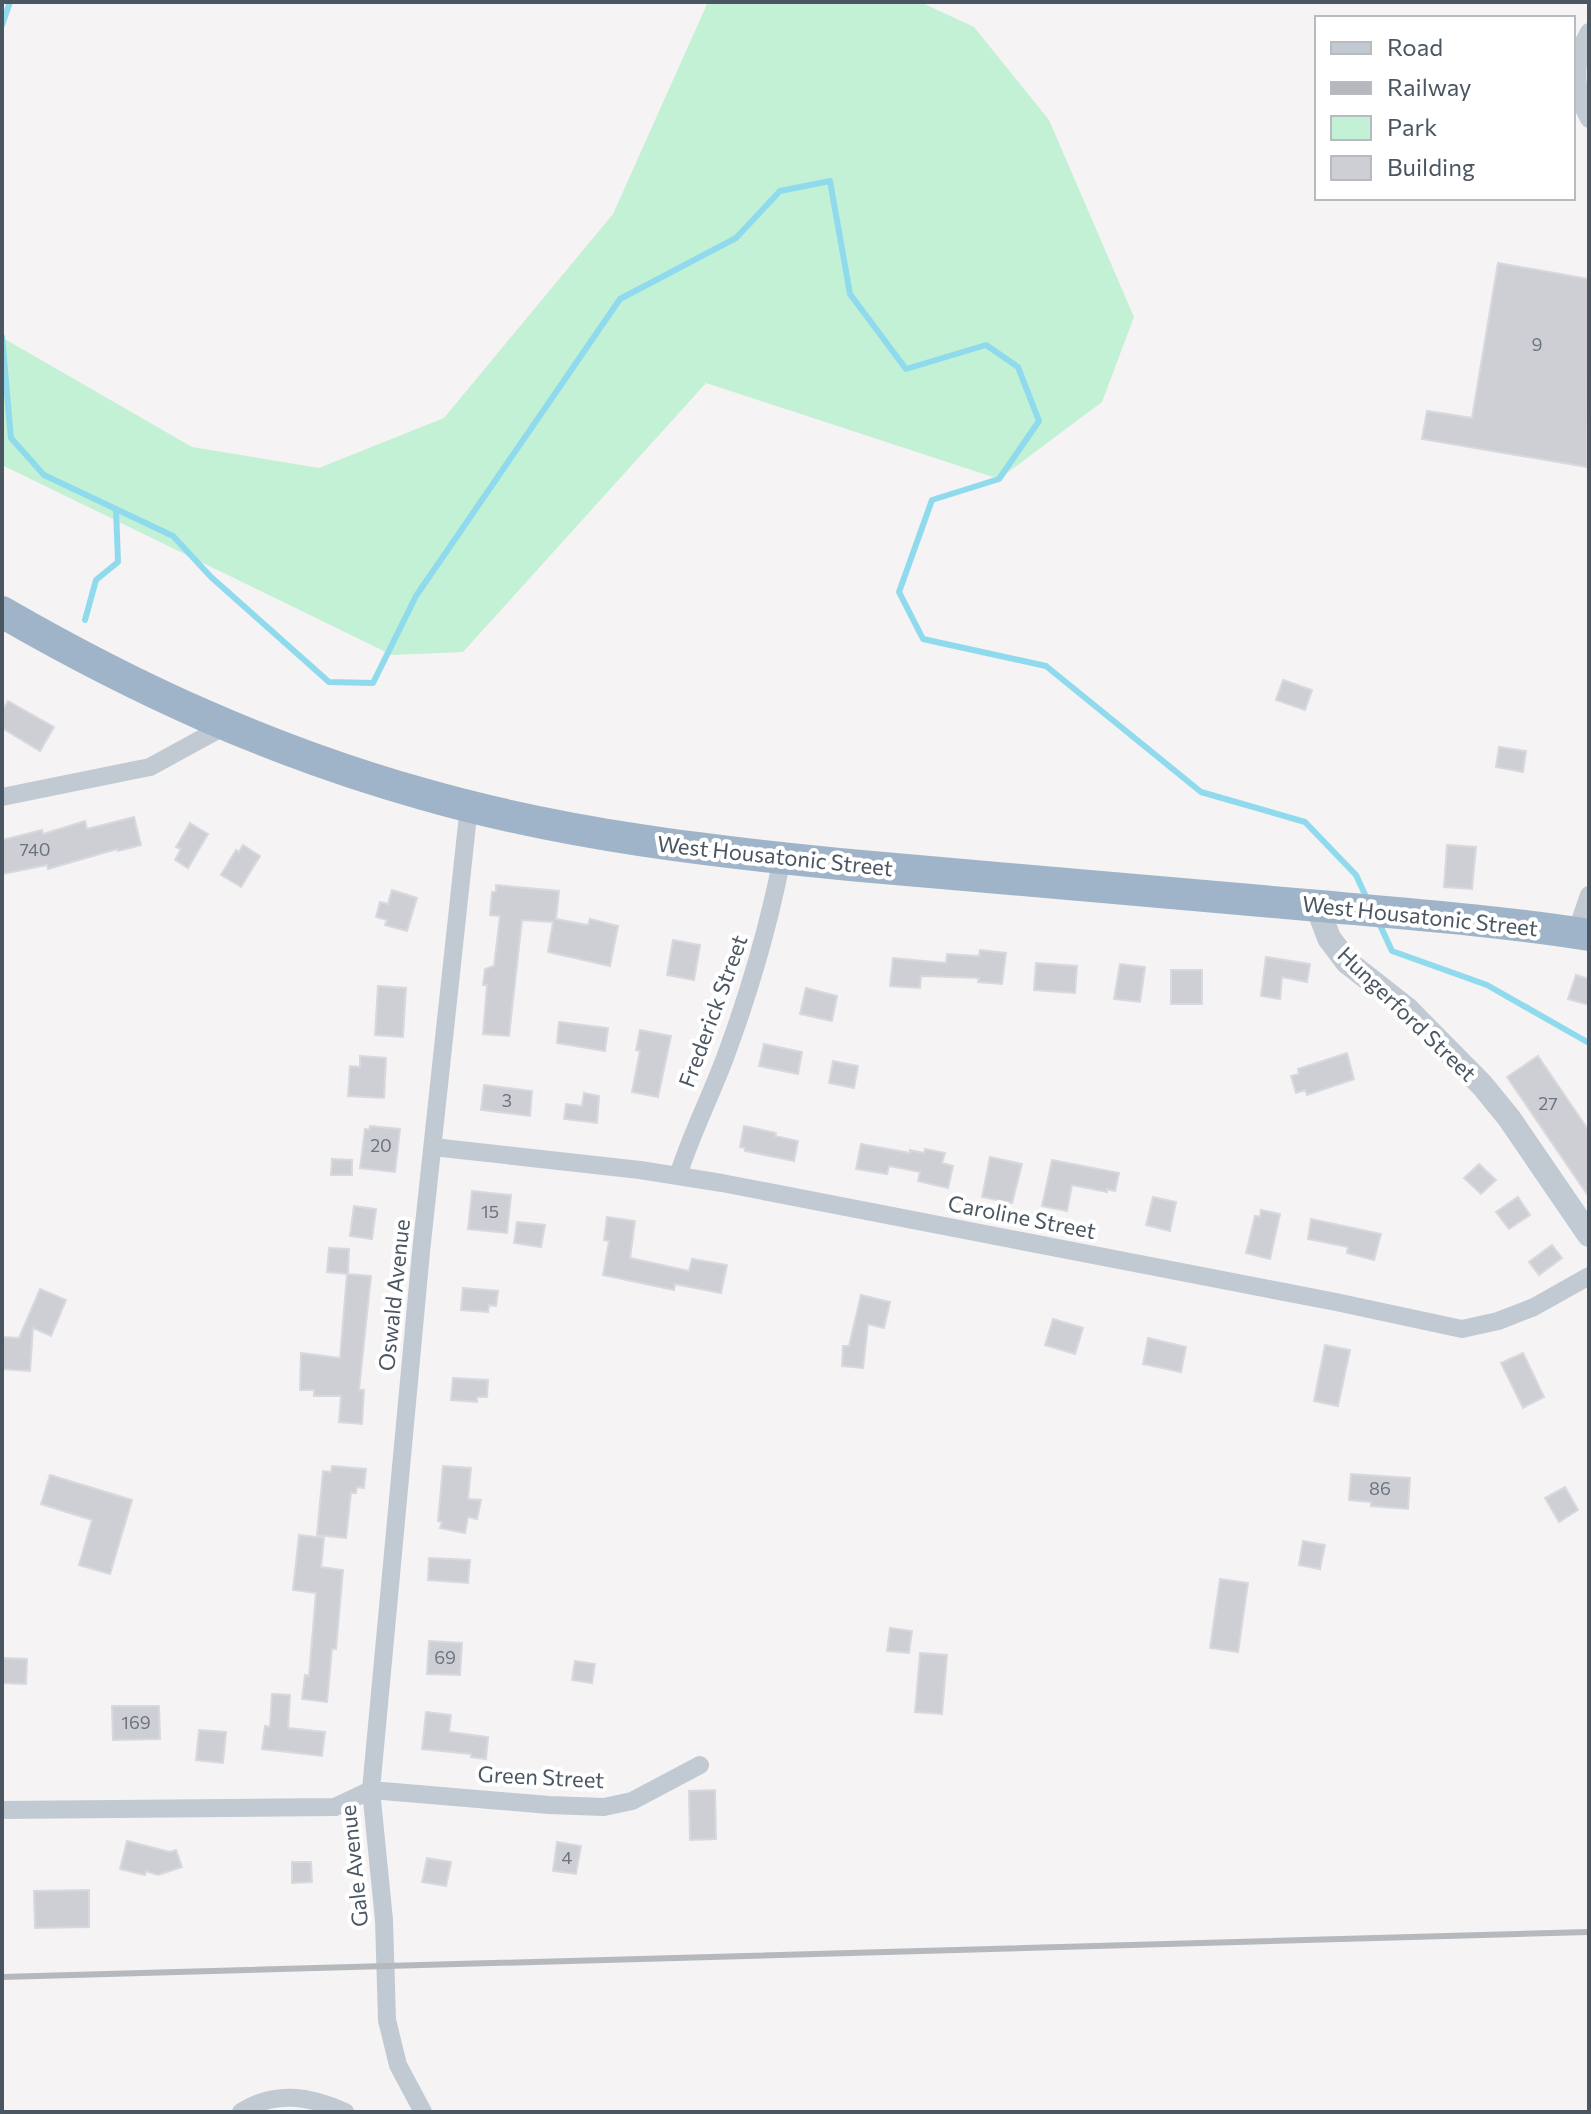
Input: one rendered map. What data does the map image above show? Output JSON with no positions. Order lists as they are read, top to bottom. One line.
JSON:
{"streets":{"highway":["West Housatonic Street"],"street":["Frederick Street","Hungerford Street","Caroline Street","Oswald Avenue","Green Street","Gale Avenue"]},"crossings":[["West Housatonic Street","Frederick Street"],["West Housatonic Street","Hungerford Street"],["West Housatonic Street","Oswald Avenue"],["Frederick Street","Caroline Street"],["Caroline Street","Oswald Avenue"],["Oswald Avenue","Green Street"],["Oswald Avenue","Gale Avenue"],["Green Street","Gale Avenue"]],"house_numbers":["9","740","3","27","20","15","86","69","169","4"],"legend":["Road","Railway","Park","Building"]}
